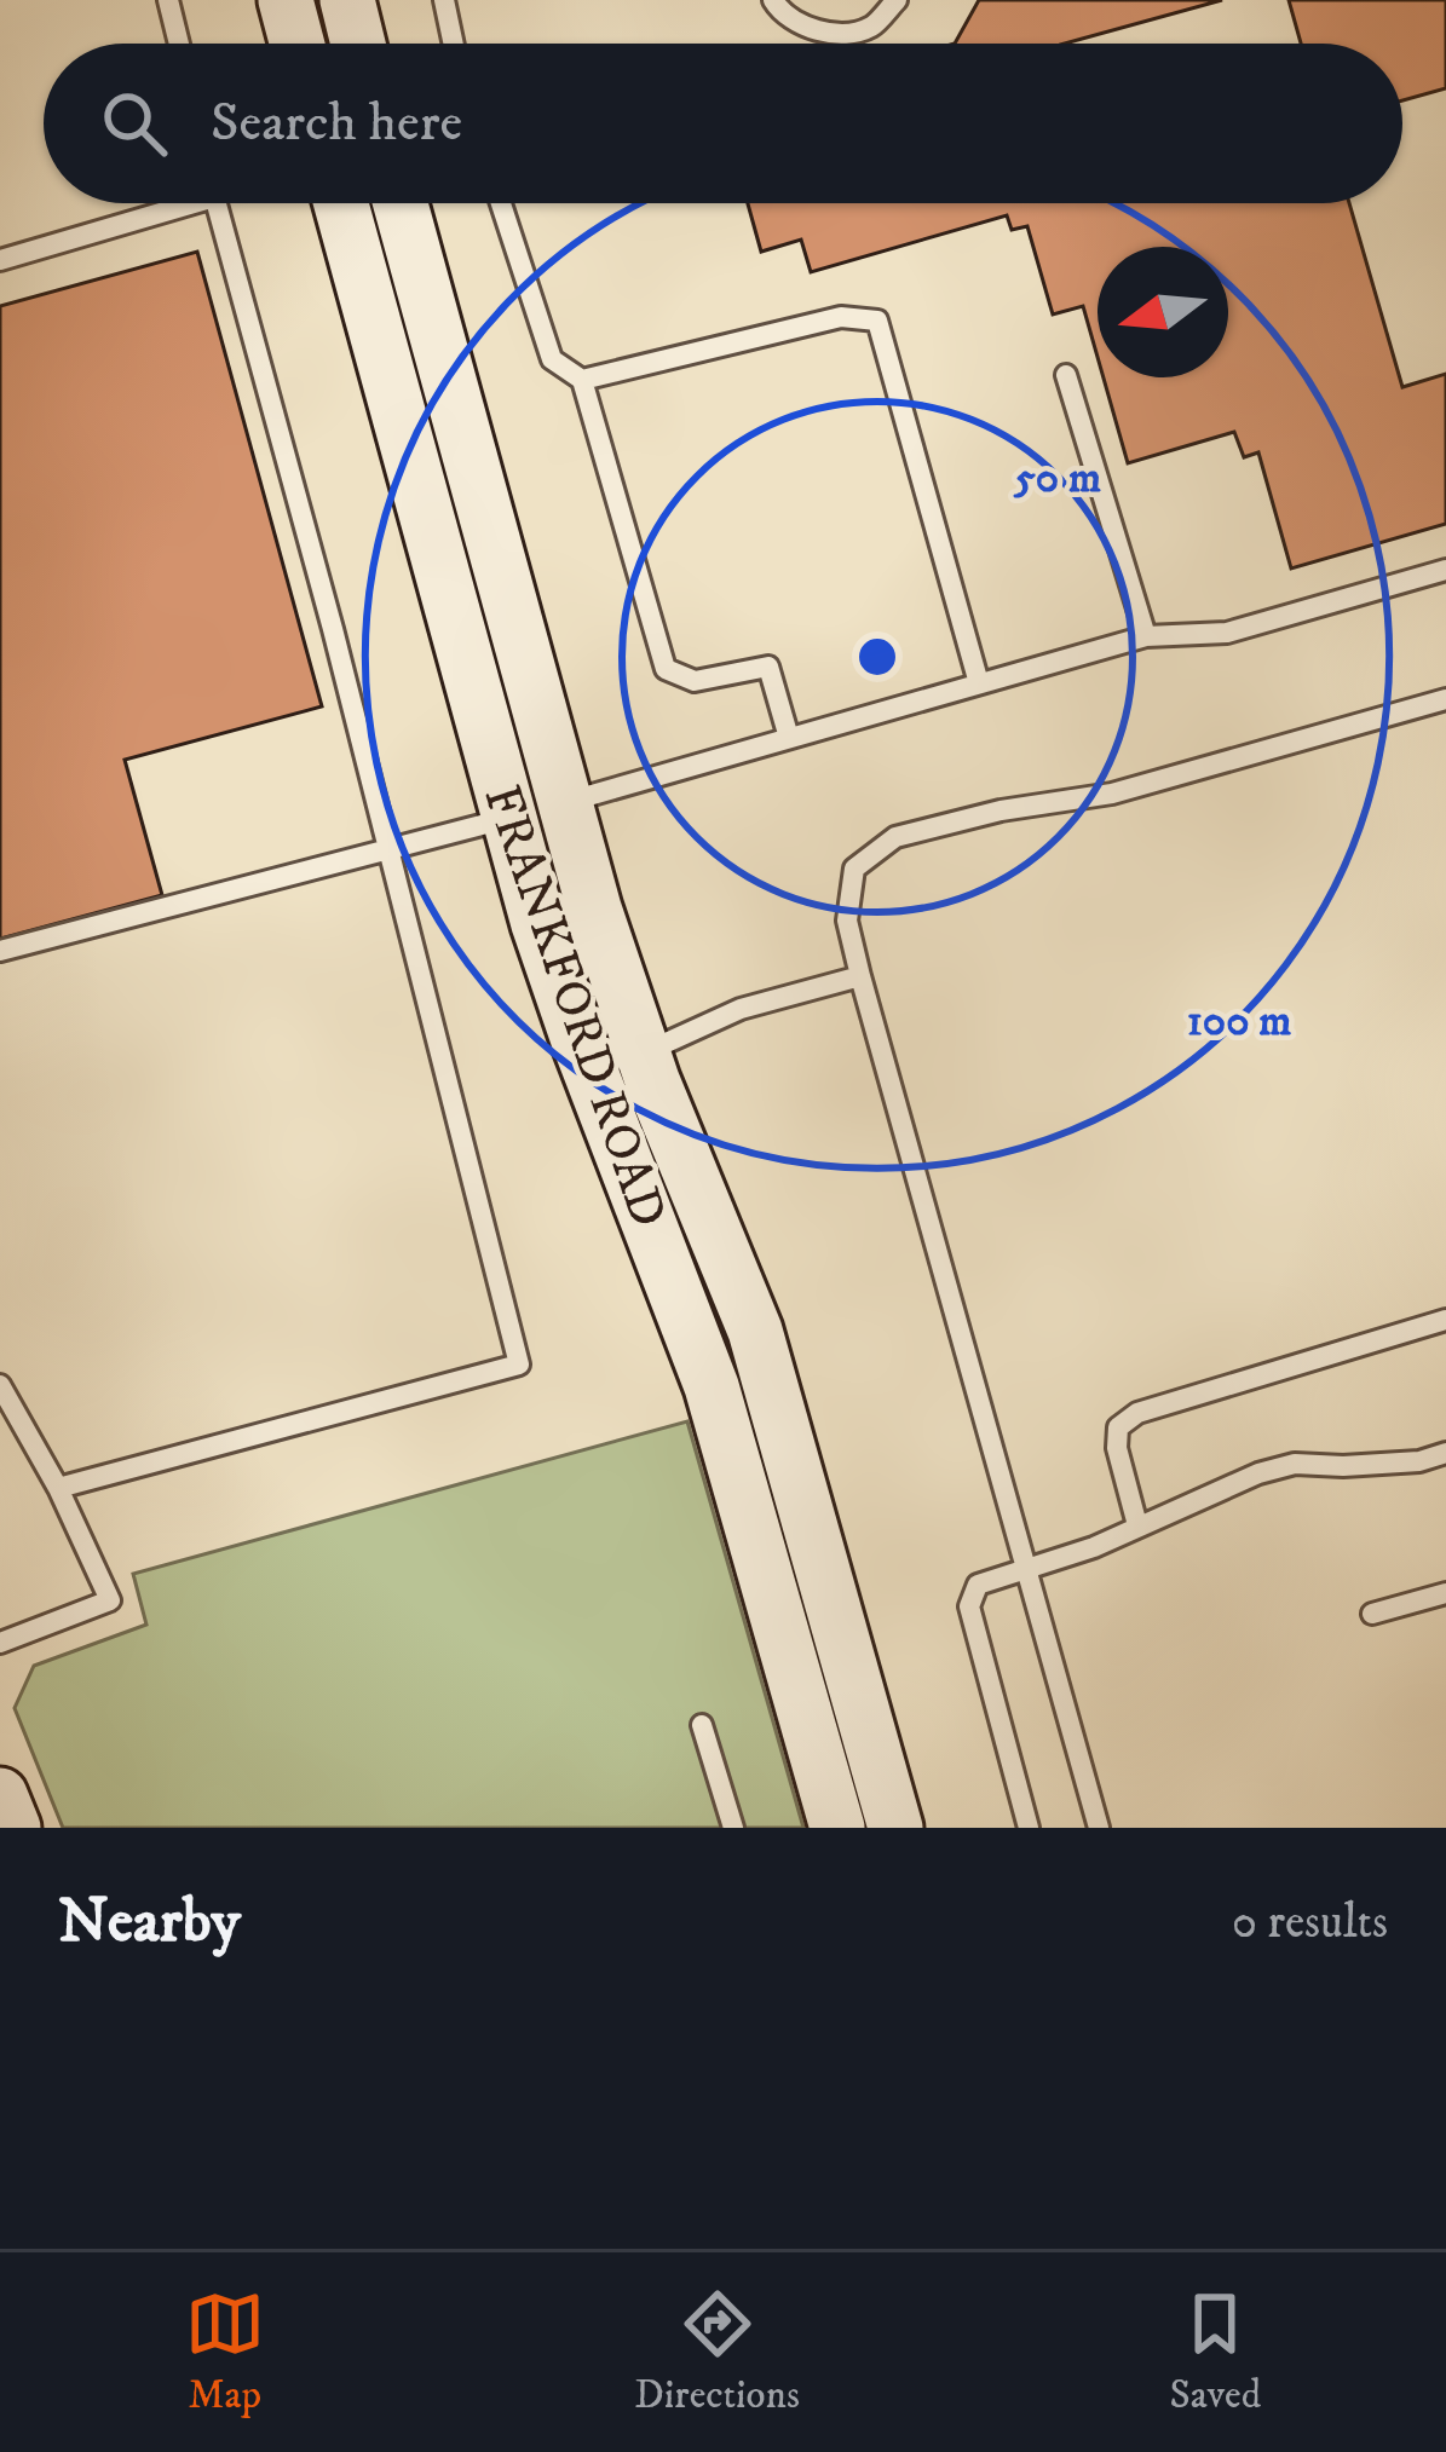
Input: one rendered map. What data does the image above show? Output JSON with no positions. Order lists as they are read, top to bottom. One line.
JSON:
{"streets":{"main road":["FRANKFORD ROAD"]},"north":"left","page":{"search":"Search here","heading":["Nearby","0 results"],"nav":["Map","Directions","Saved"]},"rings":["50 m","100 m"]}
